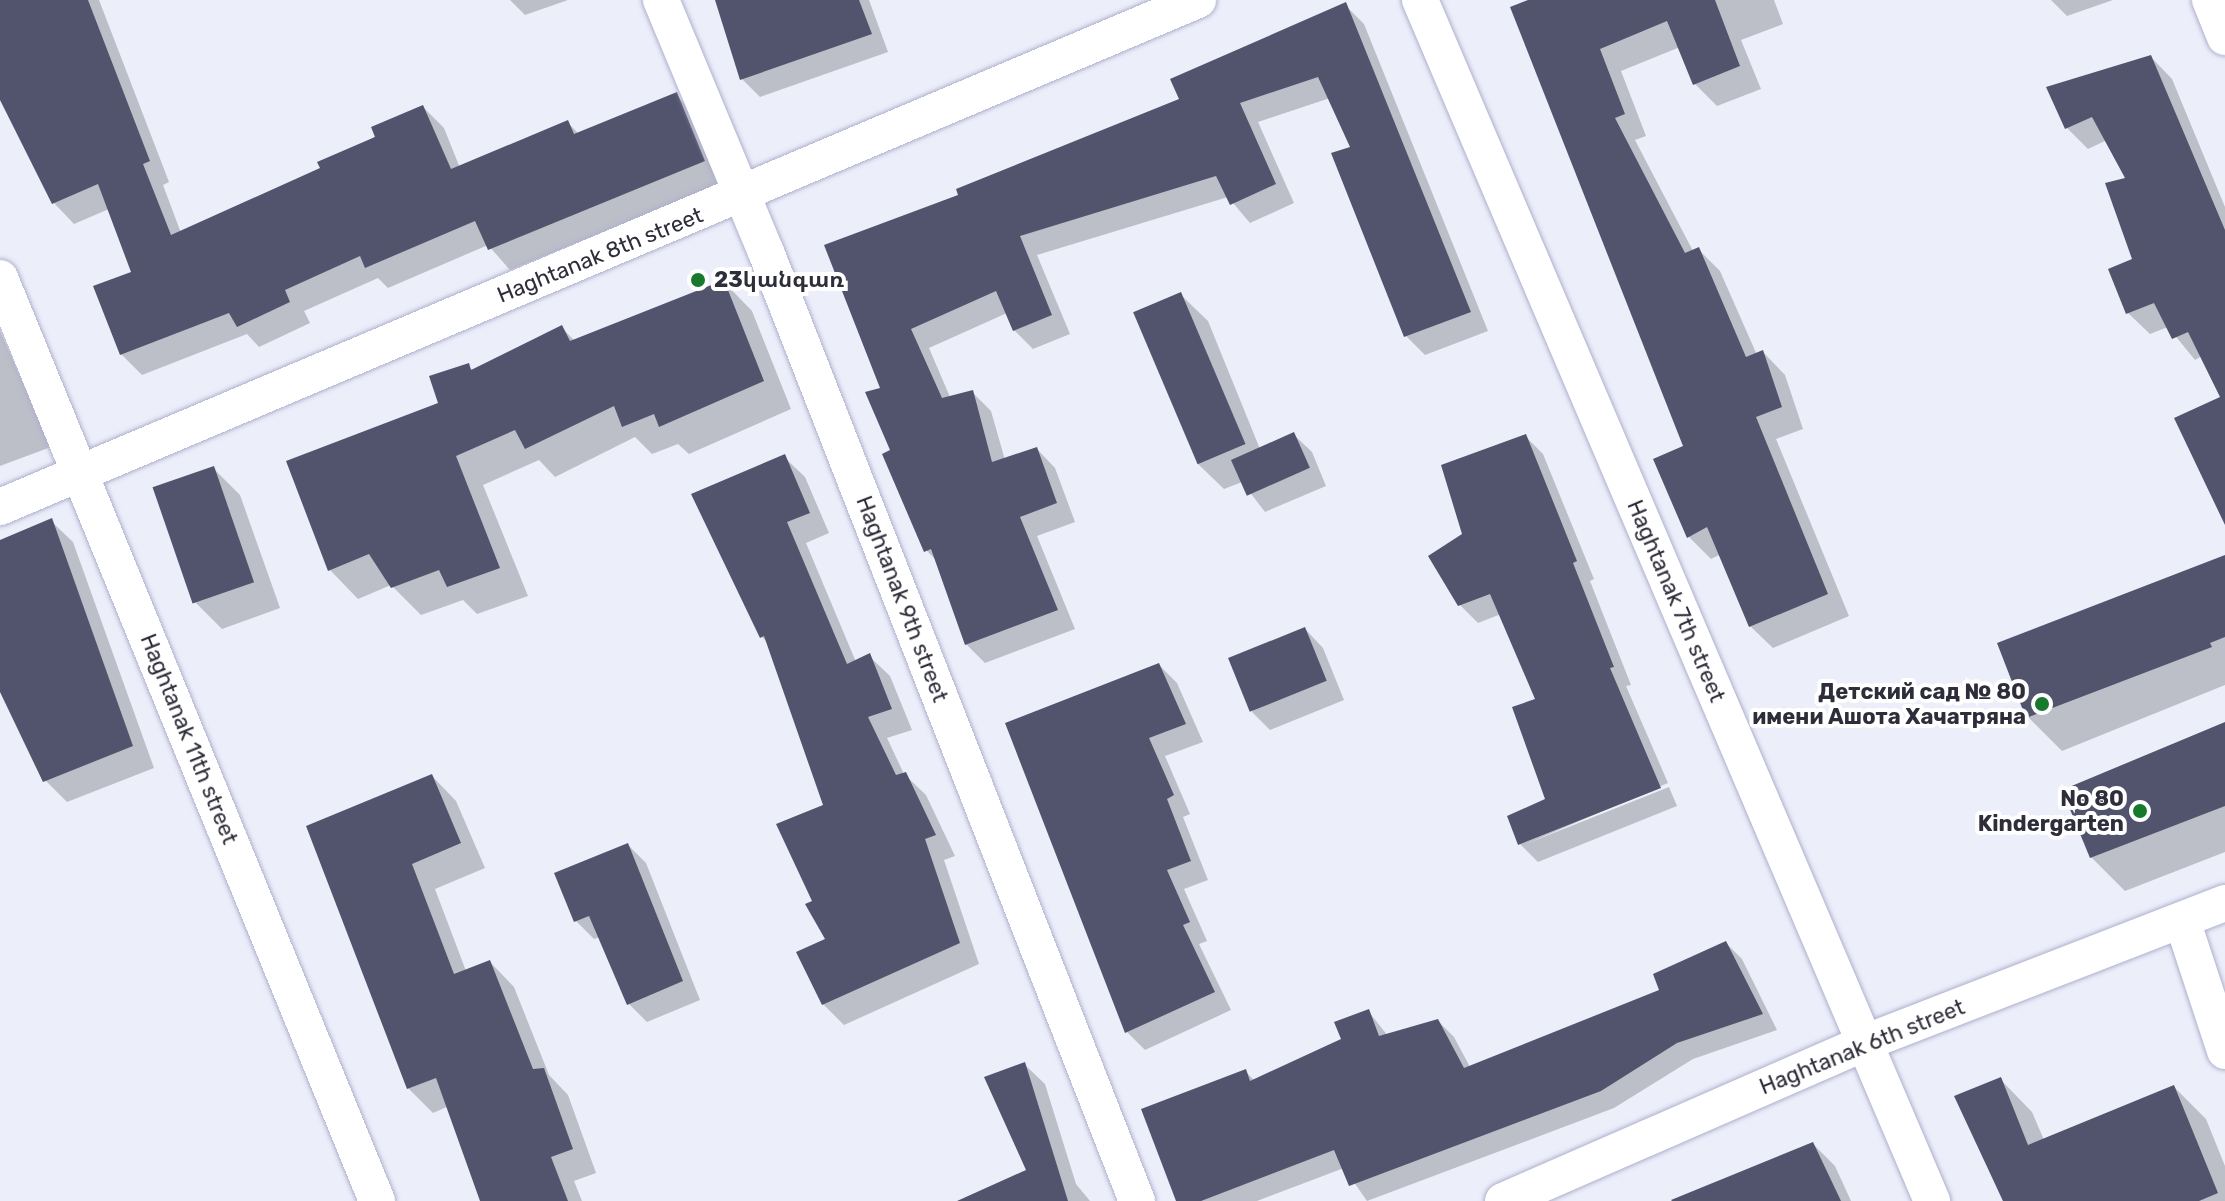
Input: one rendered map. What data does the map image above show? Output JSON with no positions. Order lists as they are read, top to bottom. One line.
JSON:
{"streets":{"street":["Haghtanak 8th street","Haghtanak 9th street","Haghtanak 7th street","Haghtanak 11th street","Haghtanak 6th street"]},"crossings":[["Haghtanak 8th street","Haghtanak 9th street"],["Haghtanak 8th street","Haghtanak 11th street"],["Haghtanak 7th street","Haghtanak 6th street"]],"places":["23կանգառ","Детский сад № 80 имени Ашота Хачатряна","No 80 Kindergarten"]}
